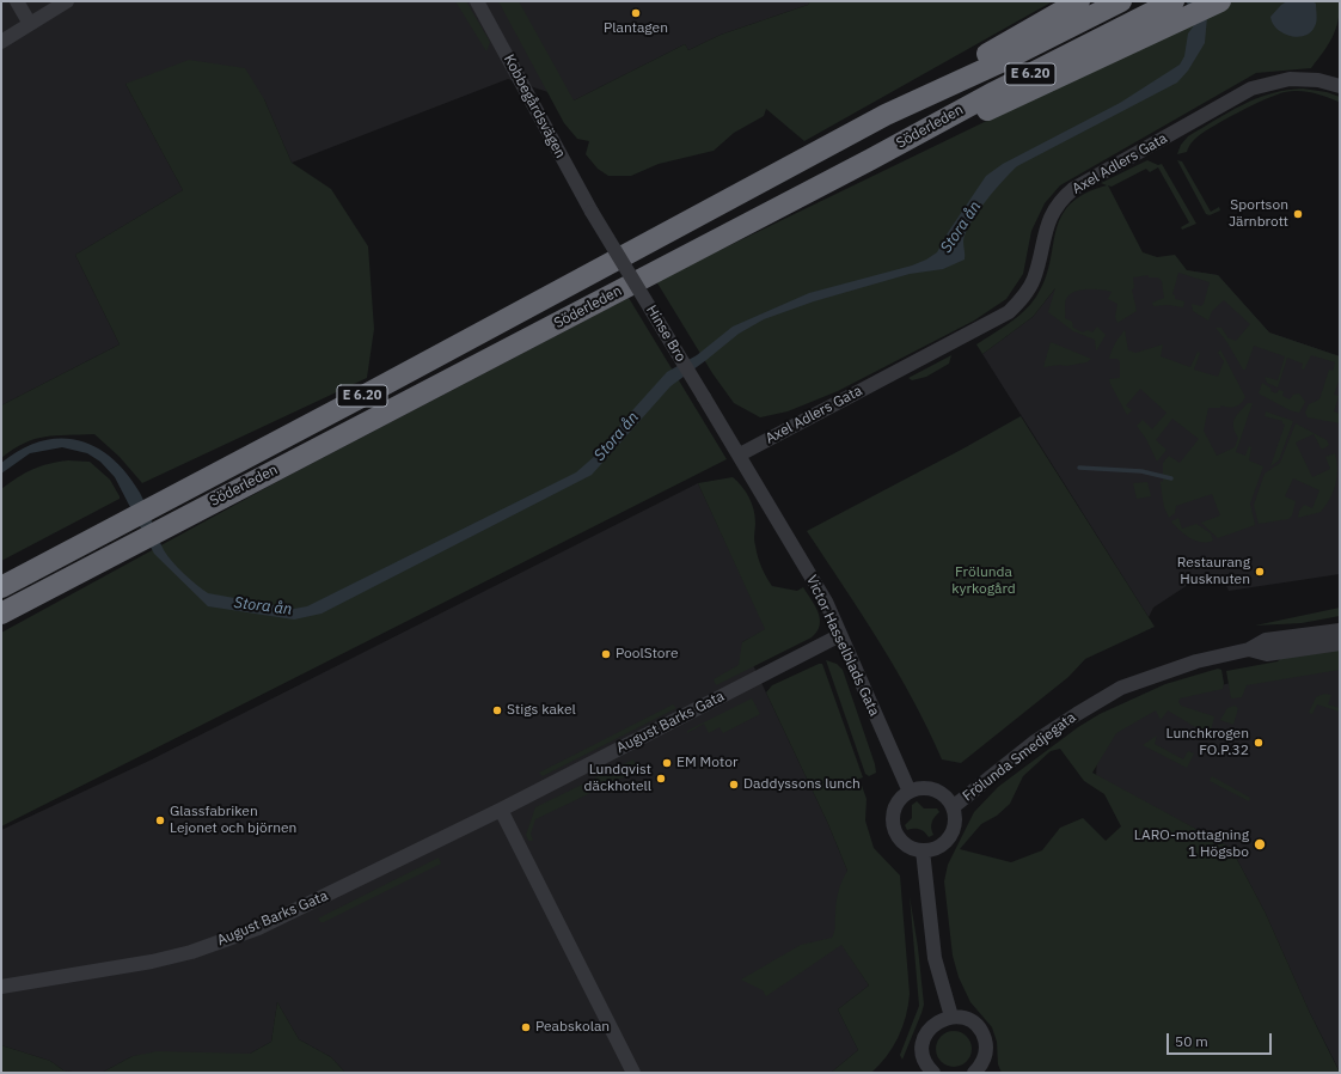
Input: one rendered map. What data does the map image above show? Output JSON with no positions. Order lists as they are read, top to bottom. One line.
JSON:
{"streets":{"highway":["E 6.20","Söderleden"],"street":["Kobbegårdsvägen","Axel Adlers Gata","Hinse Bro","Victor Hasselblads Gata","August Barks Gata","Frölunda Smedjegata"]},"crossings":[["Kobbegårdsvägen","Hinse Bro"],["Axel Adlers Gata","Hinse Bro"],["Axel Adlers Gata","Victor Hasselblads Gata"],["Hinse Bro","Victor Hasselblads Gata"],["Victor Hasselblads Gata","August Barks Gata"],["Victor Hasselblads Gata","Frölunda Smedjegata"]],"water":["Stora ån"],"parks":["Frölunda kyrkogård"],"places":["Plantagen","Sportson Järnbrott","Restaurang Husknuten","PoolStore","Stigs kakel","Lunchkrogen FO.P.32","EM Motor","Lundqvist däckhotell","Daddyssons lunch","Glassfabriken Lejonet och björnen","LARO-mottagning 1 Högsbo","Peabskolan"],"scale_bar":"50 m"}
